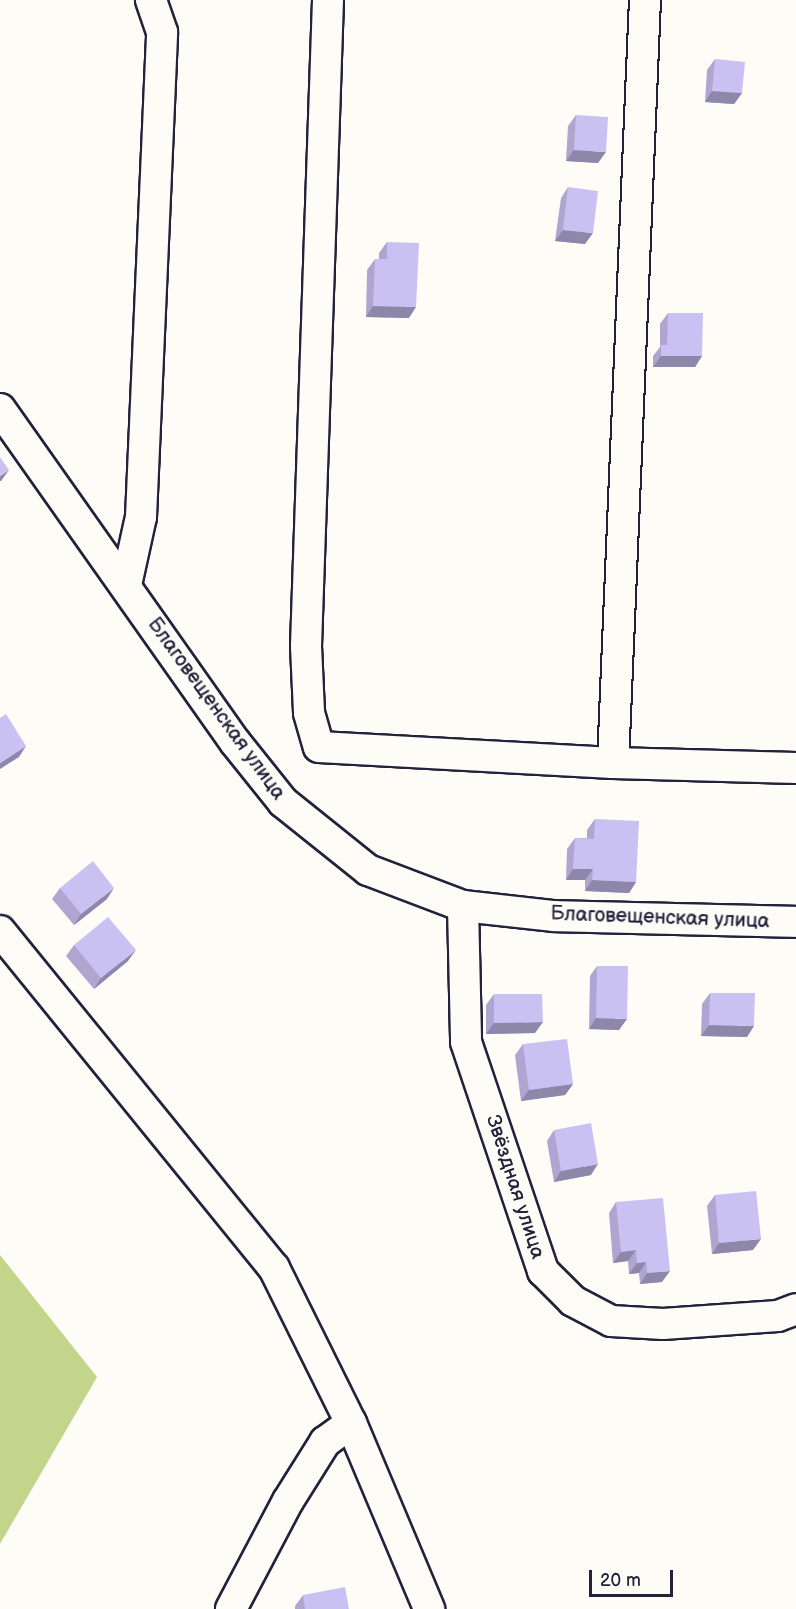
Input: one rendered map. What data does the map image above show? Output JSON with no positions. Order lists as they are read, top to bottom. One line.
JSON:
{"streets":{"street":["Благовещенская улица","Звёздная улица"]},"crossings":[["Благовещенская улица","Звёздная улица"]],"scale_bar":"20 m"}
